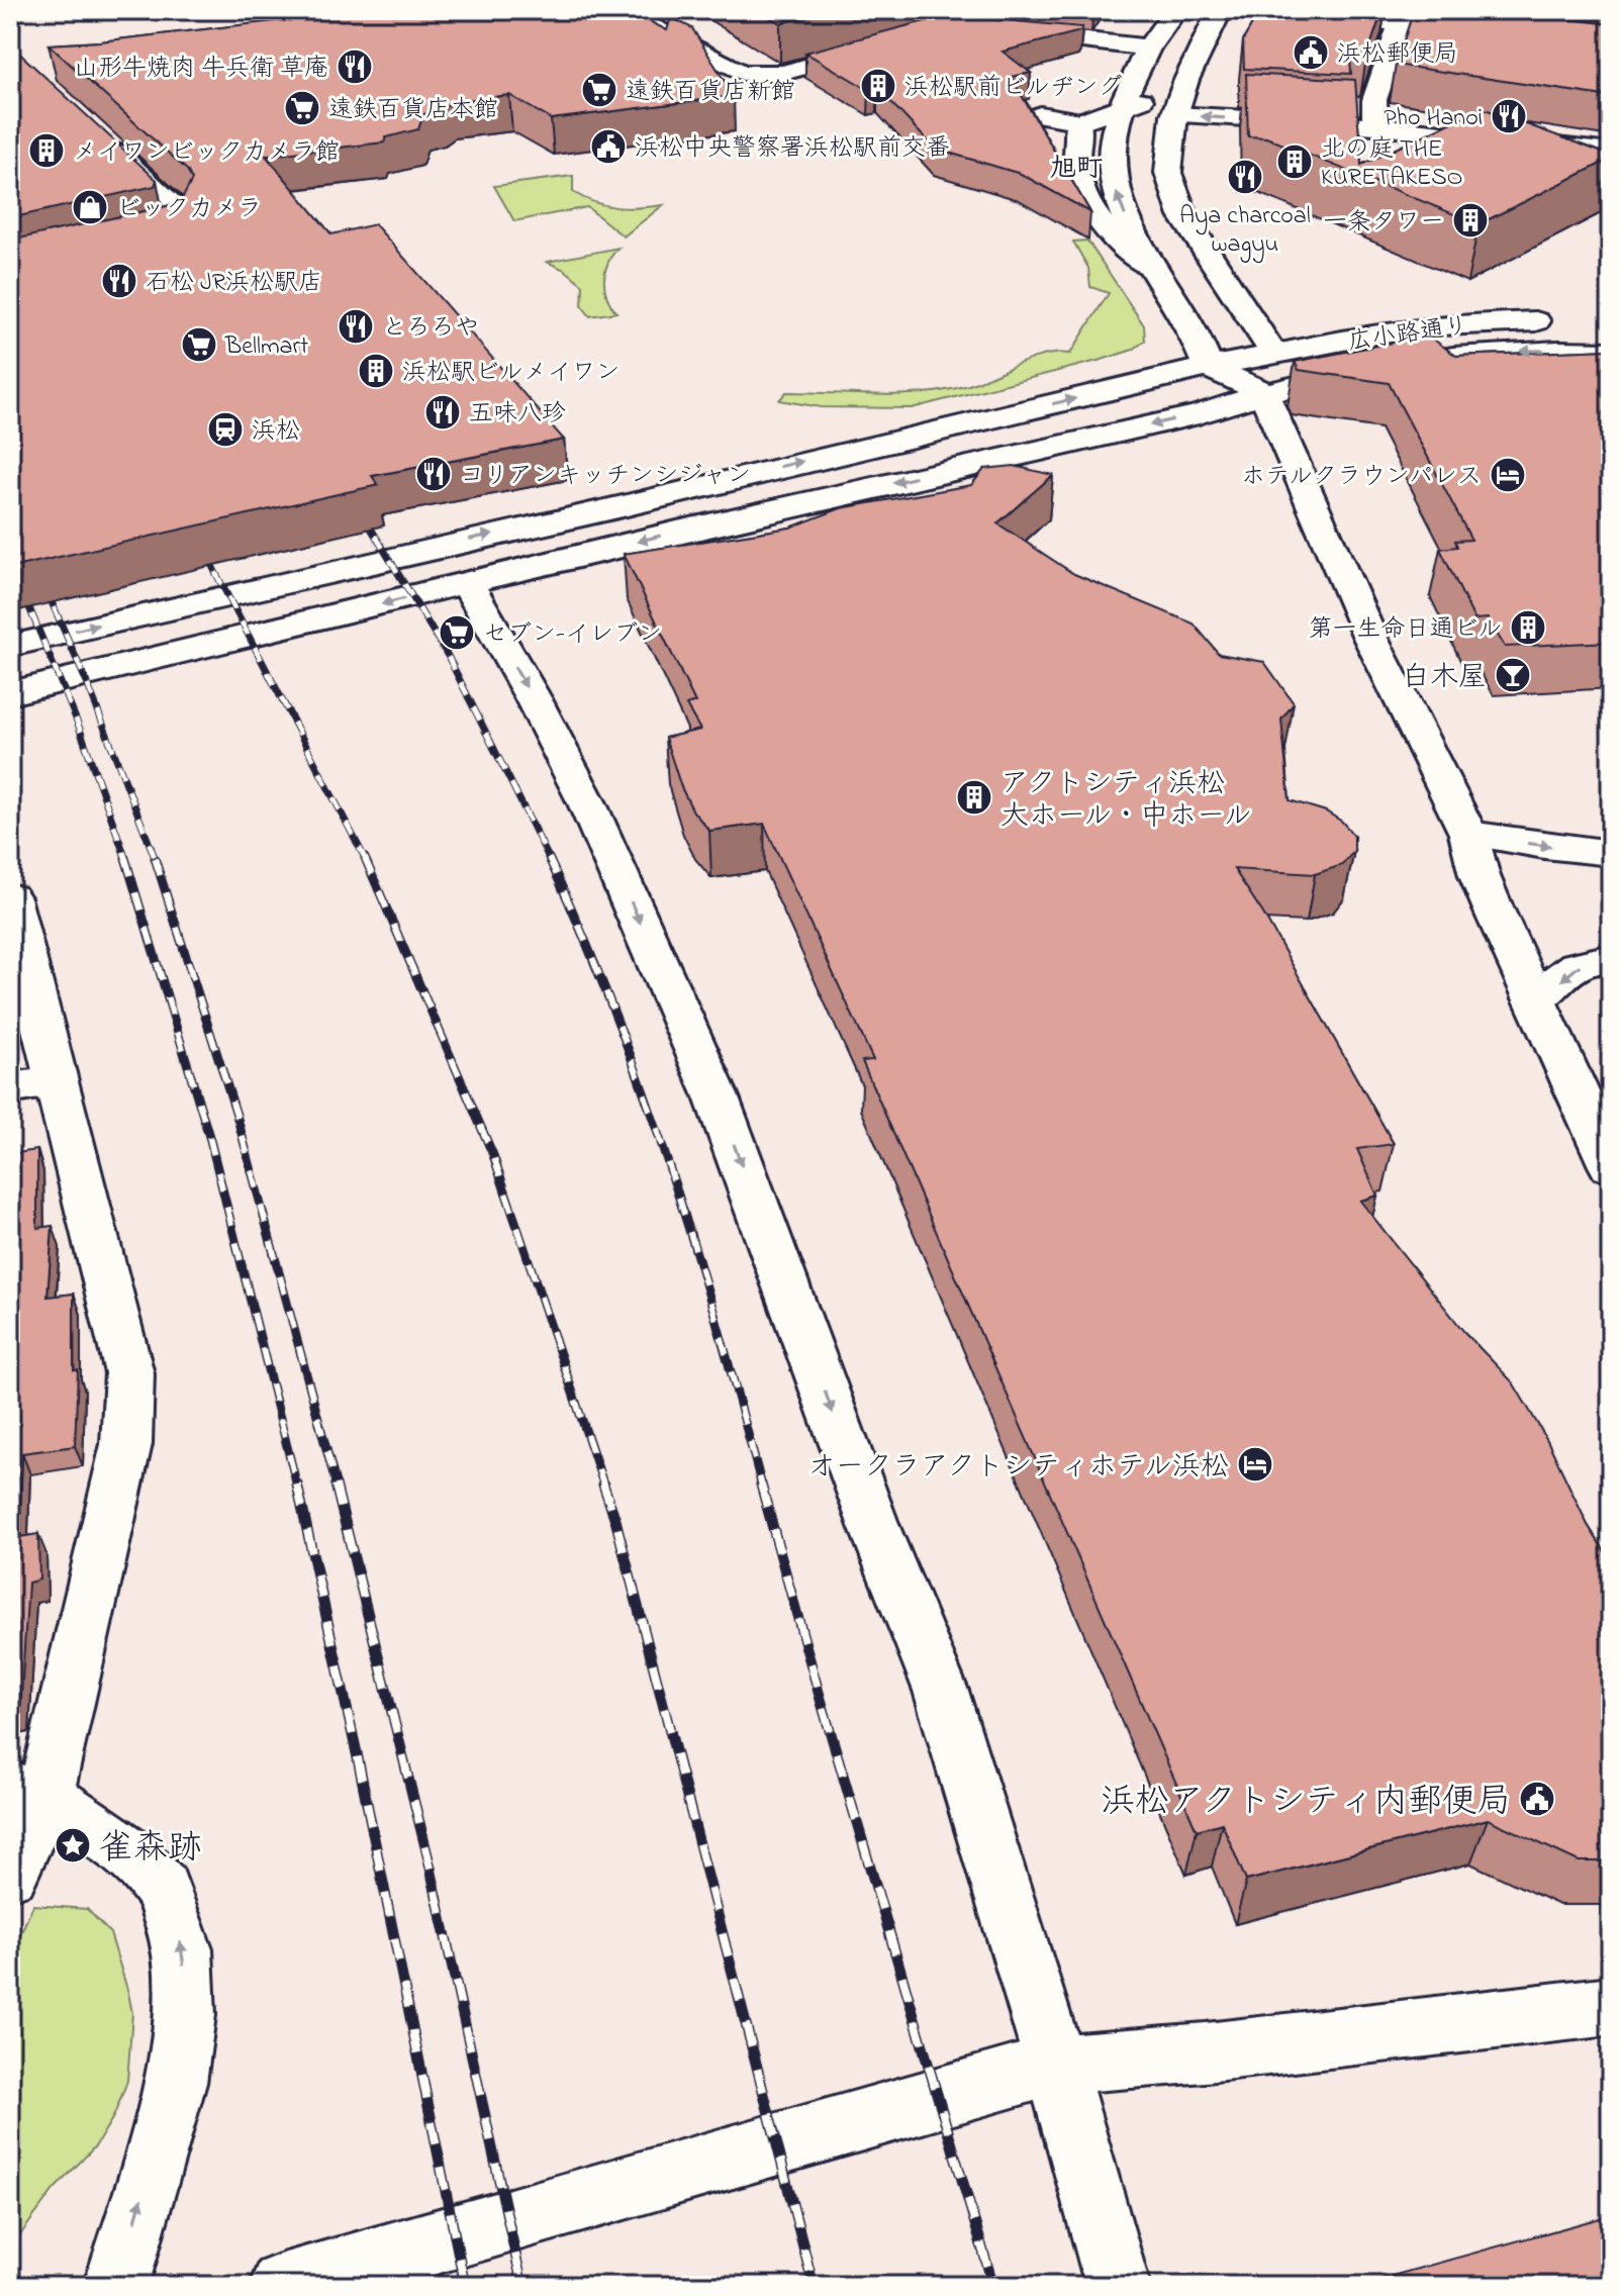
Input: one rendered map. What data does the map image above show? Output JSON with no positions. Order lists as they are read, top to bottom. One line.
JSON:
{"streets":{"street":["広小路通り"]},"districts":["旭町"],"places":{"public building":["浜松郵便局","浜松中央警察署浜松駅前交番","浜松アクトシティ内郵便局"],"restaurant":["山形牛焼肉 牛兵衛 草庵","Pho Hanoi","Aya charcoal wagyu","石松 JR浜松駅店","とろろや","五味八珍","コリアンキッチンシジャン"],"building":["浜松駅前ビルヂング","メイワンビックカメラ館","北の庭 THE KURETAKESO","一条タワー","浜松駅ビルメイワン","第一生命日通ビル","アクトシティ浜松 大ホール・中ホール"],"supermarket":["遠鉄百貨店新館","遠鉄百貨店本館","Bellmart","セブン-イレブン"],"shop":["ビックカメラ"],"station":["浜松"],"hotel":["ホテルクラウンパレス","オークラアクトシティホテル浜松"],"bar":["白木屋"],"place":["雀森跡"]}}
